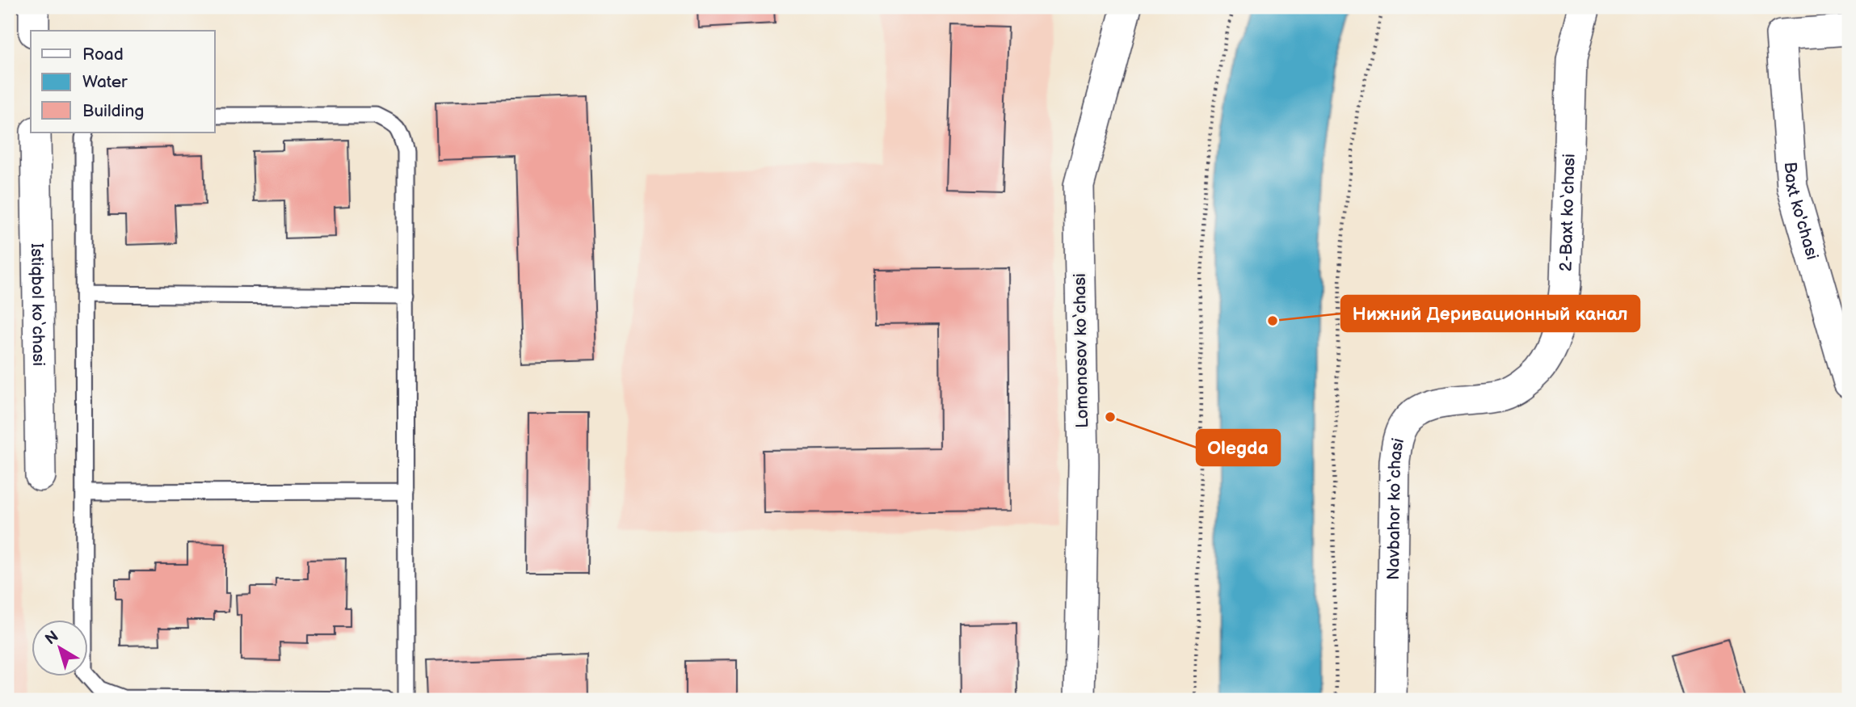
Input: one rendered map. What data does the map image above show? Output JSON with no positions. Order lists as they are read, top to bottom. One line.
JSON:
{"streets":{"street":["Baxt ko'chasi","2-Baxt ko‘chasi","Istiqbol ko‘chasi","Lomonosov ko‘chasi","Navbahor ko‘chasi"]},"crossings":[["2-Baxt ko‘chasi","Navbahor ko‘chasi"]],"places":["Нижний Деривационный канал","Olegda"],"legend":["Road","Water","Building"],"north":"top left"}
